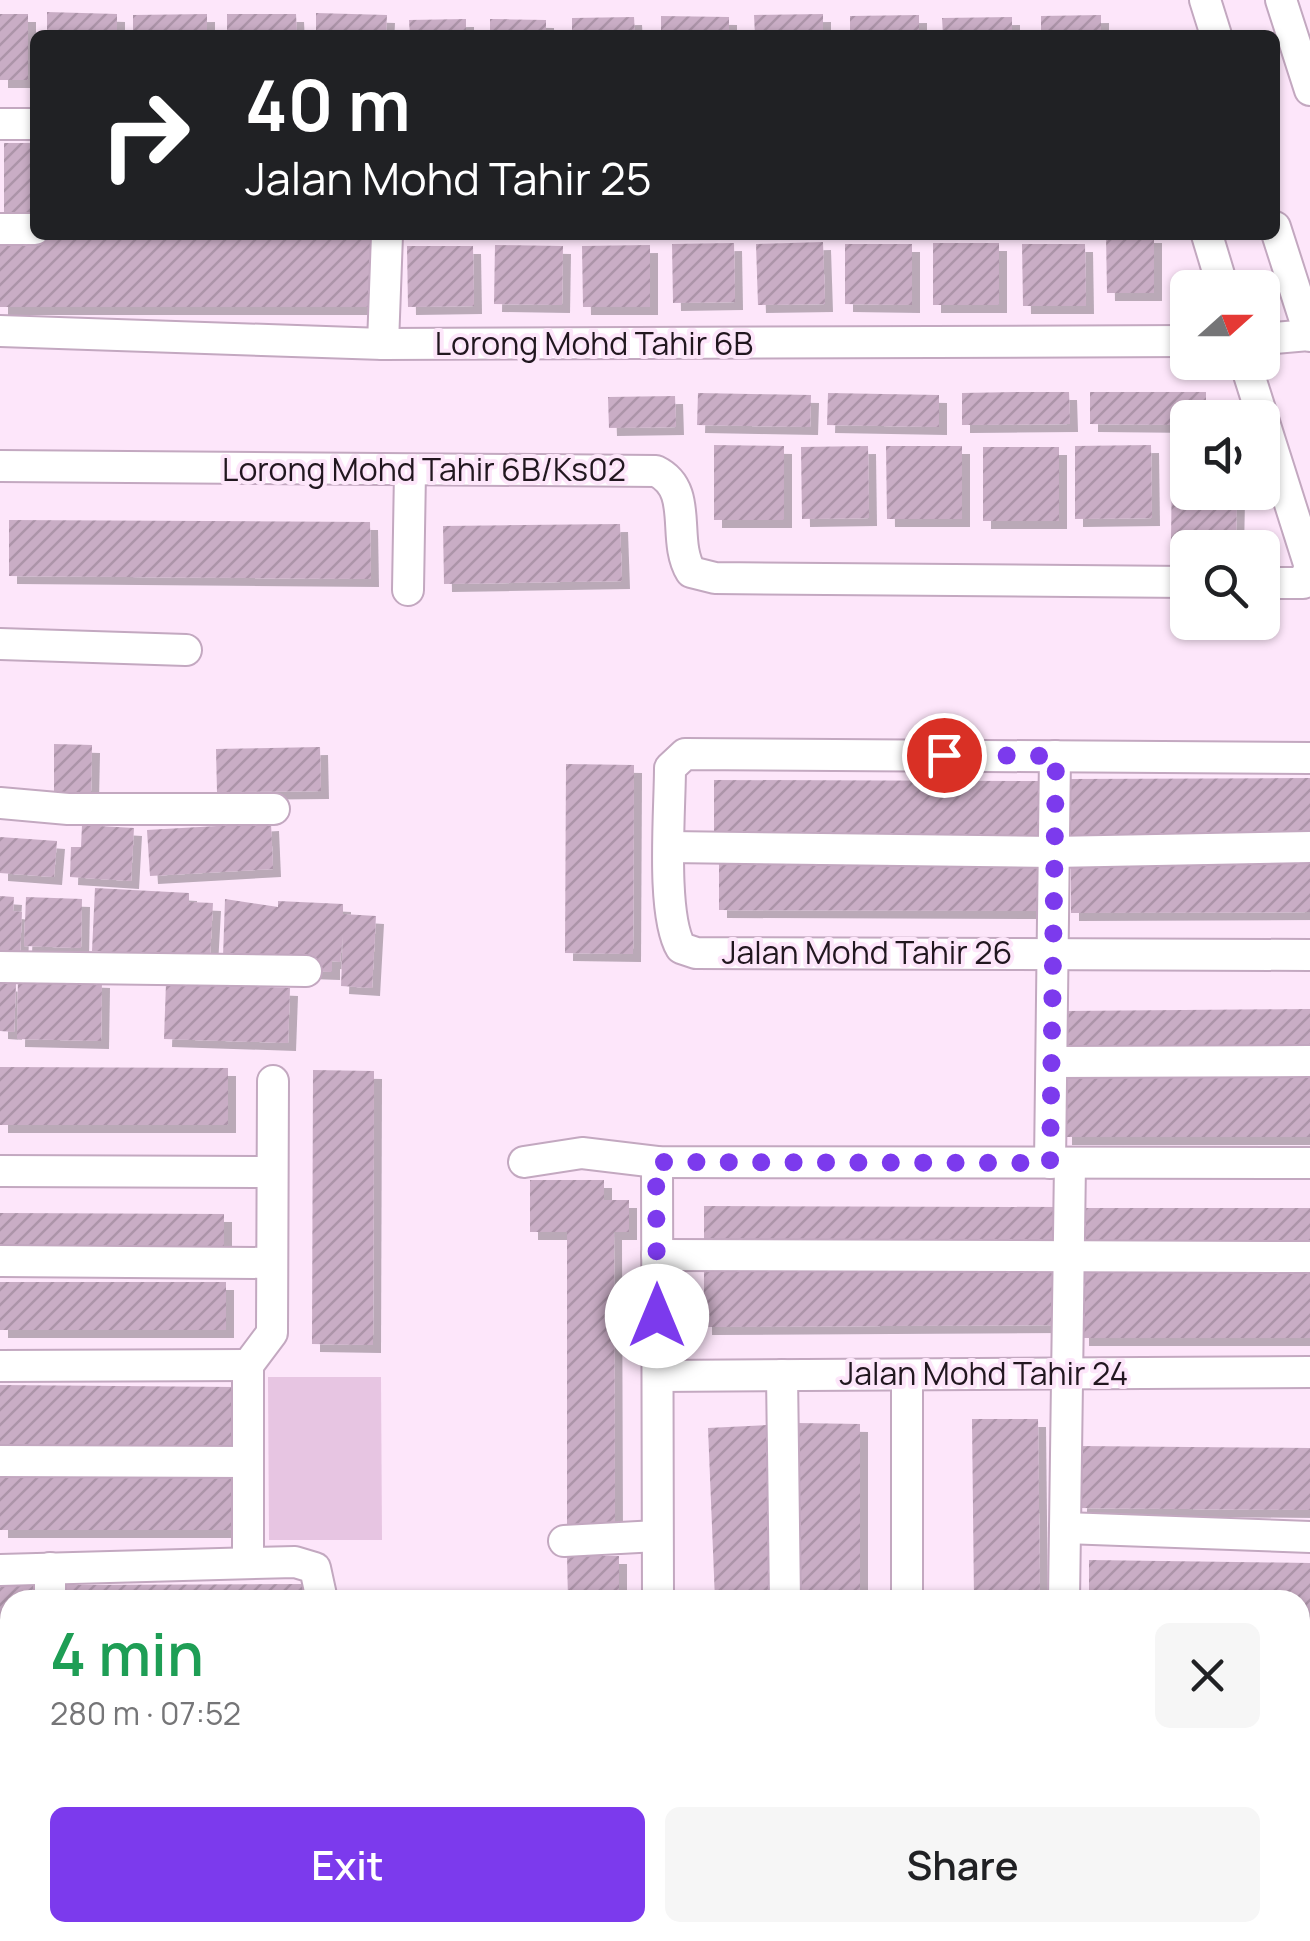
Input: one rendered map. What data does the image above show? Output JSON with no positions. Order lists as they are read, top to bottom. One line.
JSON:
{"streets":{"street":["Lorong Mohd Tahir 6B","Lorong Mohd Tahir 6B/Ks02","Jalan Mohd Tahir 26","Jalan Mohd Tahir 24"]},"north":"right","page":{"turn":["40 m","Jalan Mohd Tahir 25"],"heading":["4 min","280 m · 07:52"],"buttons":["Exit","Share"]}}
